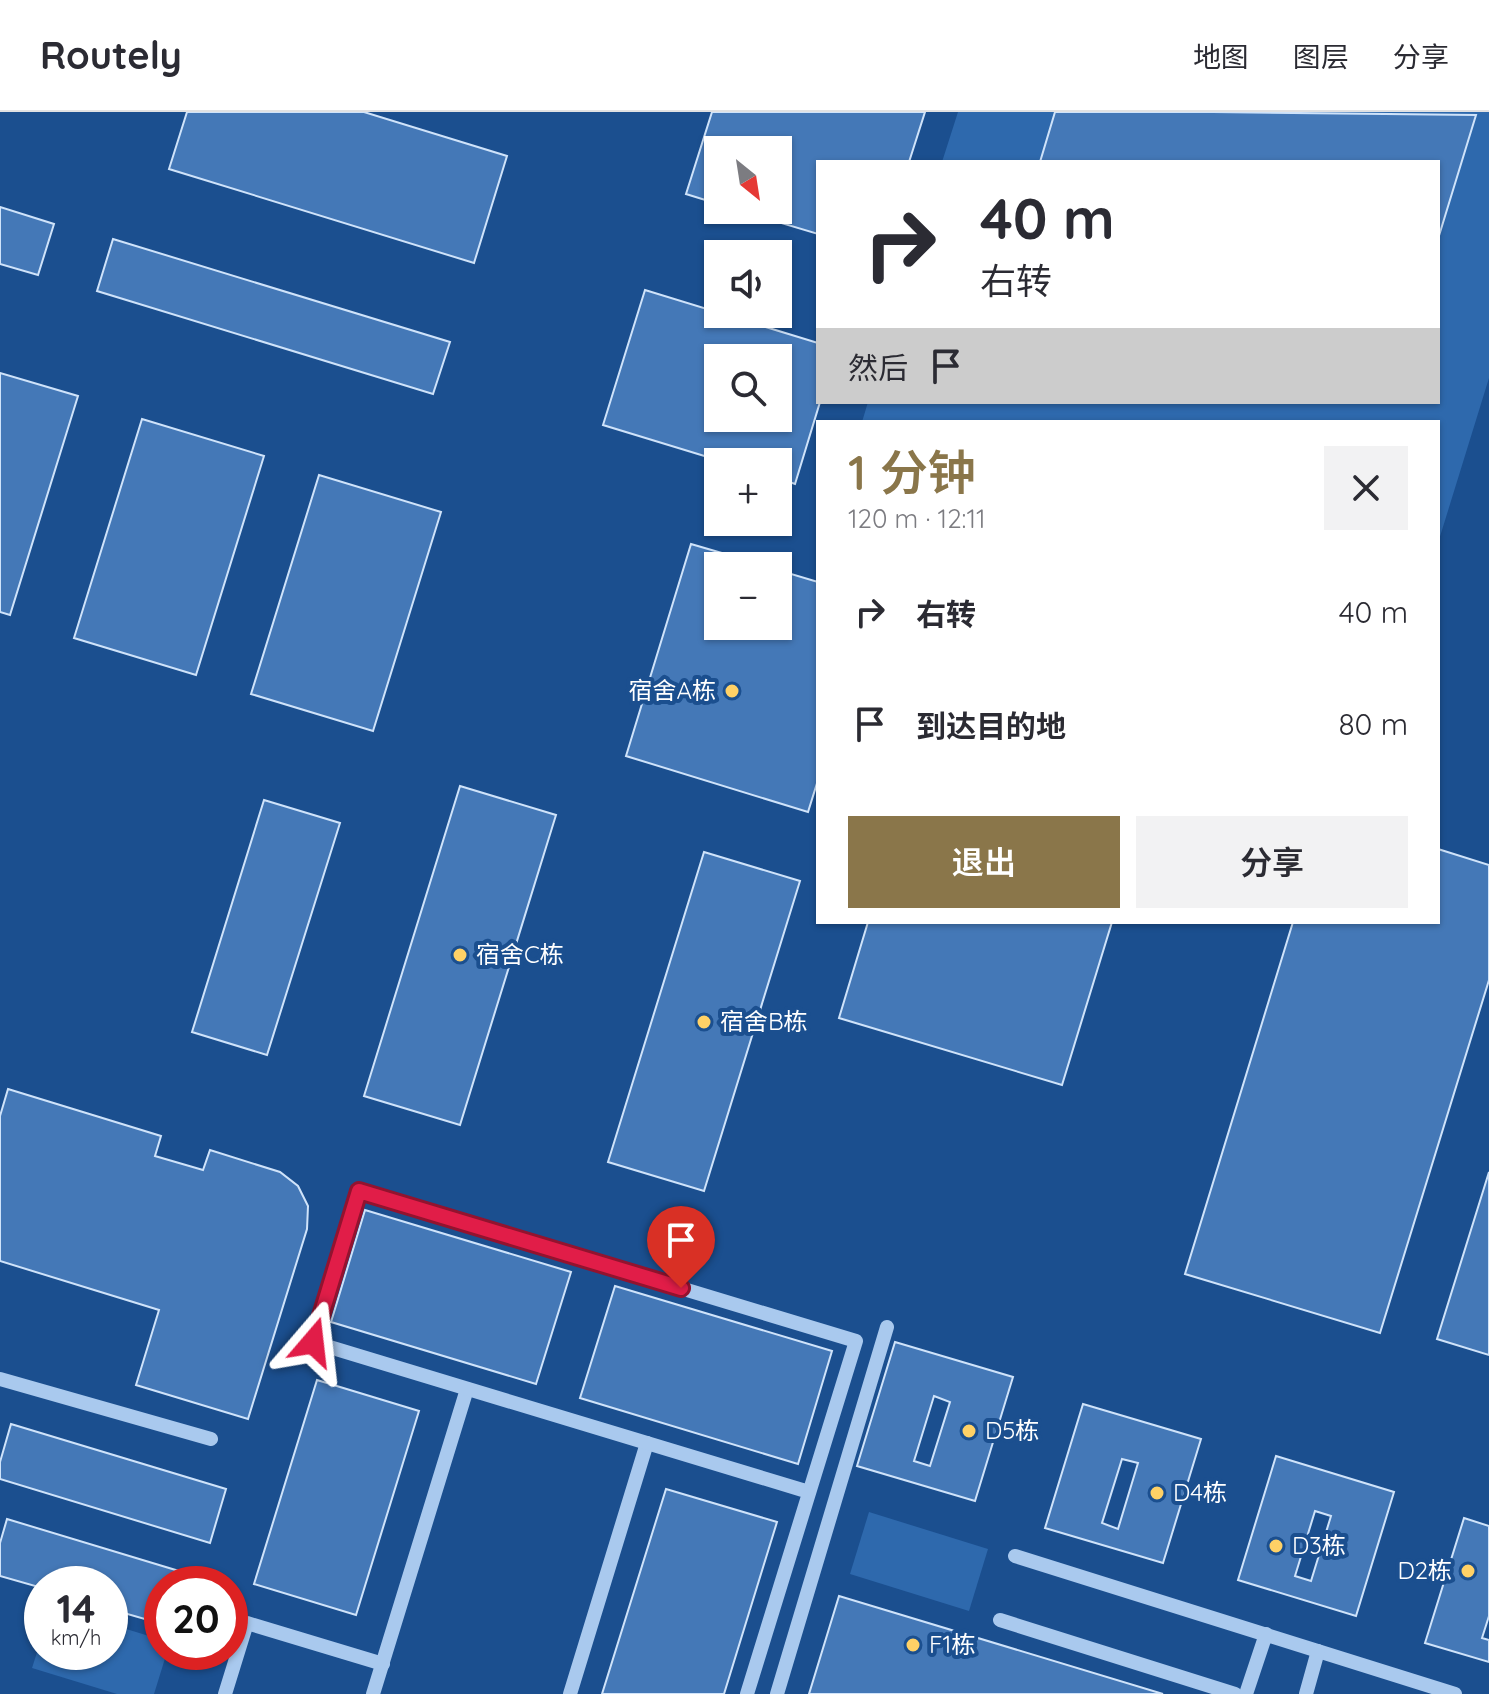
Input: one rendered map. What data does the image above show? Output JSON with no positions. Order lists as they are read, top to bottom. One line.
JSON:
{"places":["宿舍A栋","宿舍C栋","宿舍B栋","D5栋","D4栋","D3栋","D2栋","F1栋"],"north":"bottom right","page":{"header":"Routely","nav":["地图","图层","分享"],"map_buttons":["+","−"],"turn":["40 m","右转"],"then":"然后","heading":["1 分钟","120 m · 12:11"],"list":[{"name":"右转","value":"40 m"},{"name":"到达目的地","value":"80 m"}],"buttons":["退出","分享"],"speed":"14 km/h","limit":"20"}}
